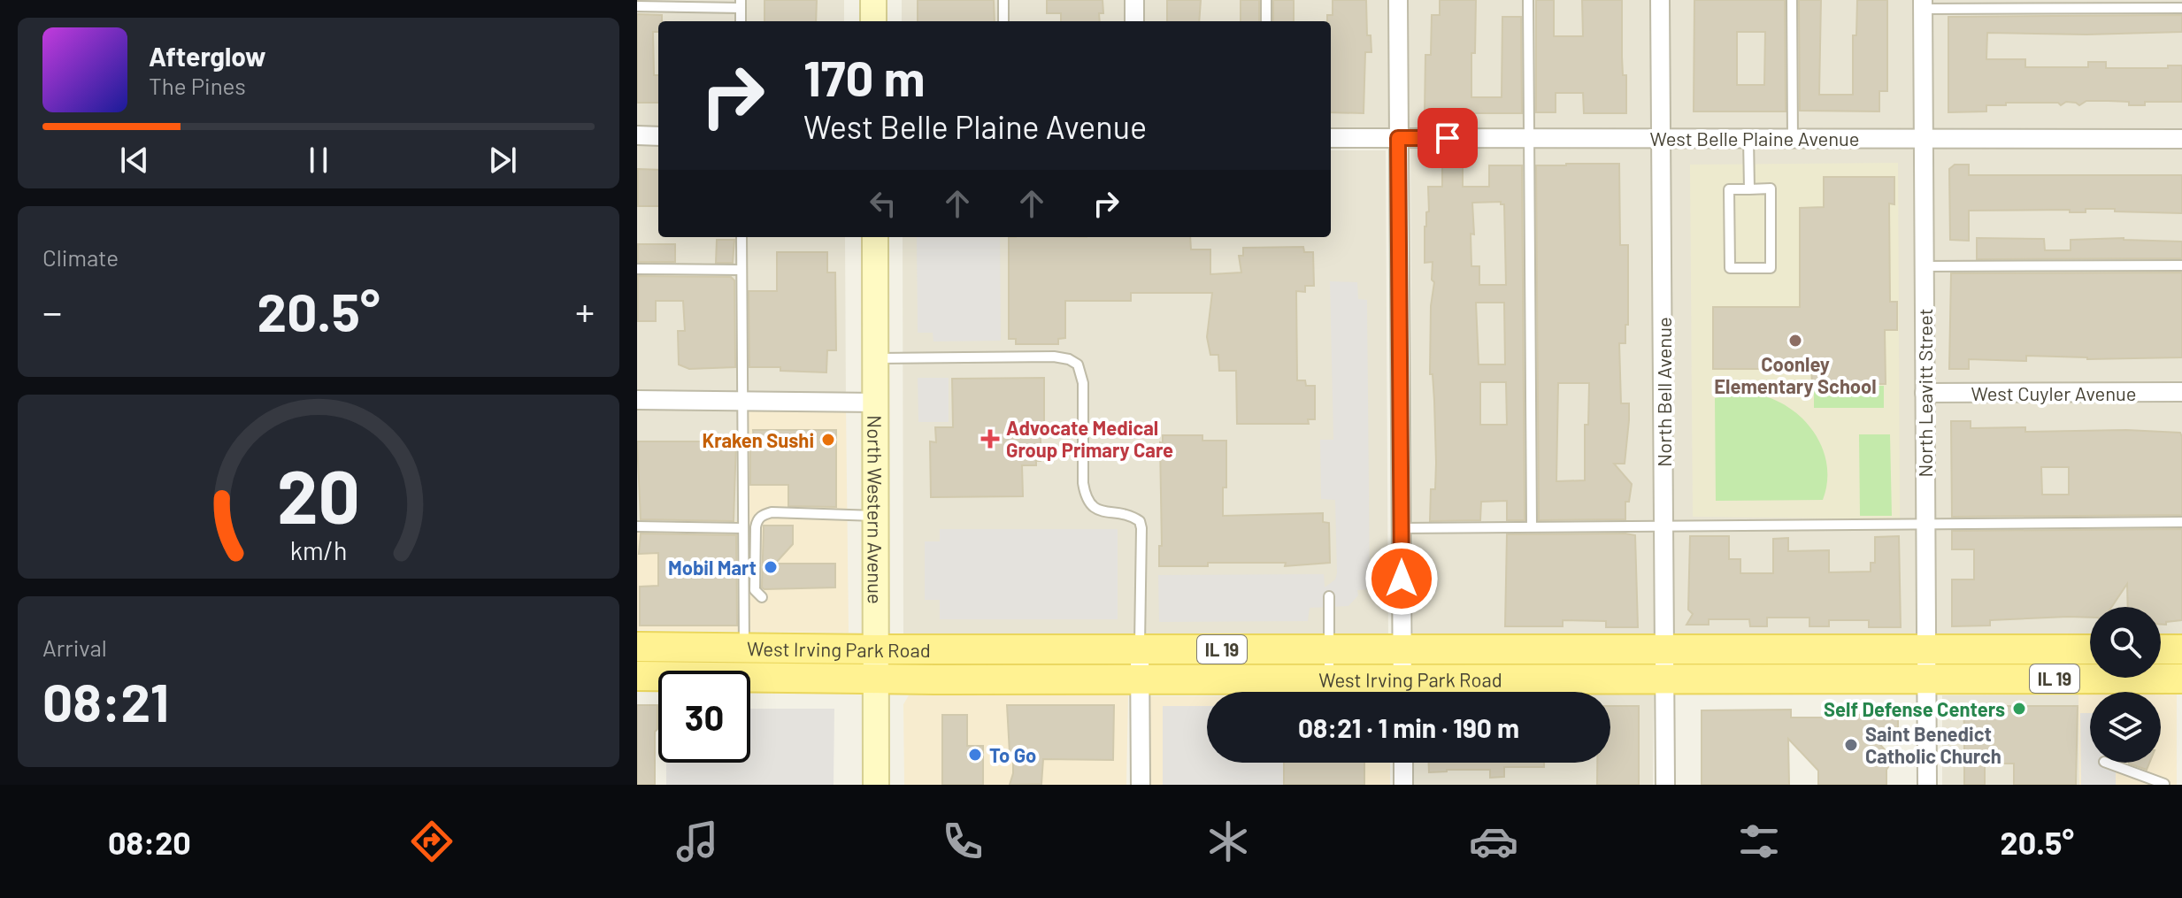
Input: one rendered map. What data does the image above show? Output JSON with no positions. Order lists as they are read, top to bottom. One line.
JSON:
{"streets":{"main road":["North Western Avenue","West Irving Park Road","IL 19"],"street":["West Belle Plaine Avenue","North Bell Avenue","North Leavitt Street","West Cuyler Avenue"]},"crossings":[["West Belle Plaine Avenue","North Bell Avenue"],["West Belle Plaine Avenue","North Leavitt Street"],["North Bell Avenue","West Irving Park Road"],["North Leavitt Street","West Cuyler Avenue"],["North Leavitt Street","West Irving Park Road"],["North Western Avenue","West Irving Park Road"]],"places":{"other":["Coonley Elementary School","Kraken Sushi","Mobil Mart","Self Defense Centers","Saint Benedict Catholic Church","To Go"],"health":["Advocate Medical Group Primary Care"]},"page":{"turn":["170 m","West Belle Plaine Avenue"],"song":["Afterglow","The Pines"],"tile":["Climate",["Arrival","08:21"]],"heat":["−","20.5°","+"],"limit":"30","trip":"08:21 · 1 min · 190 m","tabs":["08:20","20.5°"],"gauge":["20","km/h"]}}
